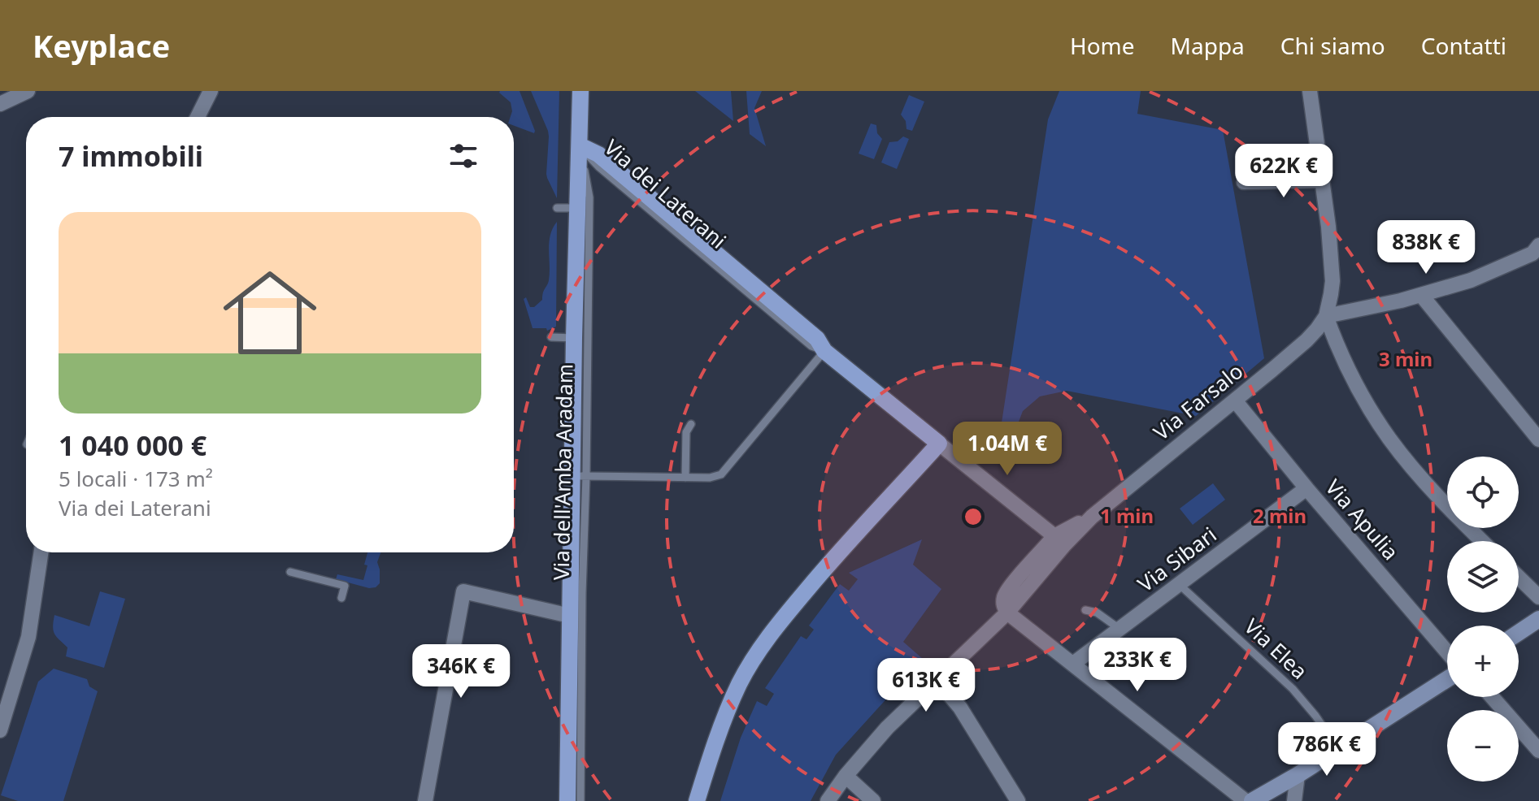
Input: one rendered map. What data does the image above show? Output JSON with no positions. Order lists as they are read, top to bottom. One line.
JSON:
{"streets":{"main road":["Via dei Laterani","Via dell'Amba Aradam"],"street":["Via Farsalo","Via Apulia","Via Sibari"],"lane":["Via Elea"]},"crossings":[["Via dei Laterani","Via Farsalo"],["Via dei Laterani","Via dell'Amba Aradam"],["Via Farsalo","Via Apulia"],["Via Apulia","Via Sibari"],["Via Sibari","Via Elea"]],"page":{"header":"Keyplace","nav":["Home","Mappa","Chi siamo","Contatti"],"heading":"7 immobili","price":["622K €","838K €","1.04M €","233K €","346K €","613K €","786K €"],"list":[{"name":"1 040 000 €","note":"5 locali · 173 m² · Via dei Laterani"}],"map_buttons":["+","−"]},"rings":["3 min","1 min","2 min"]}
